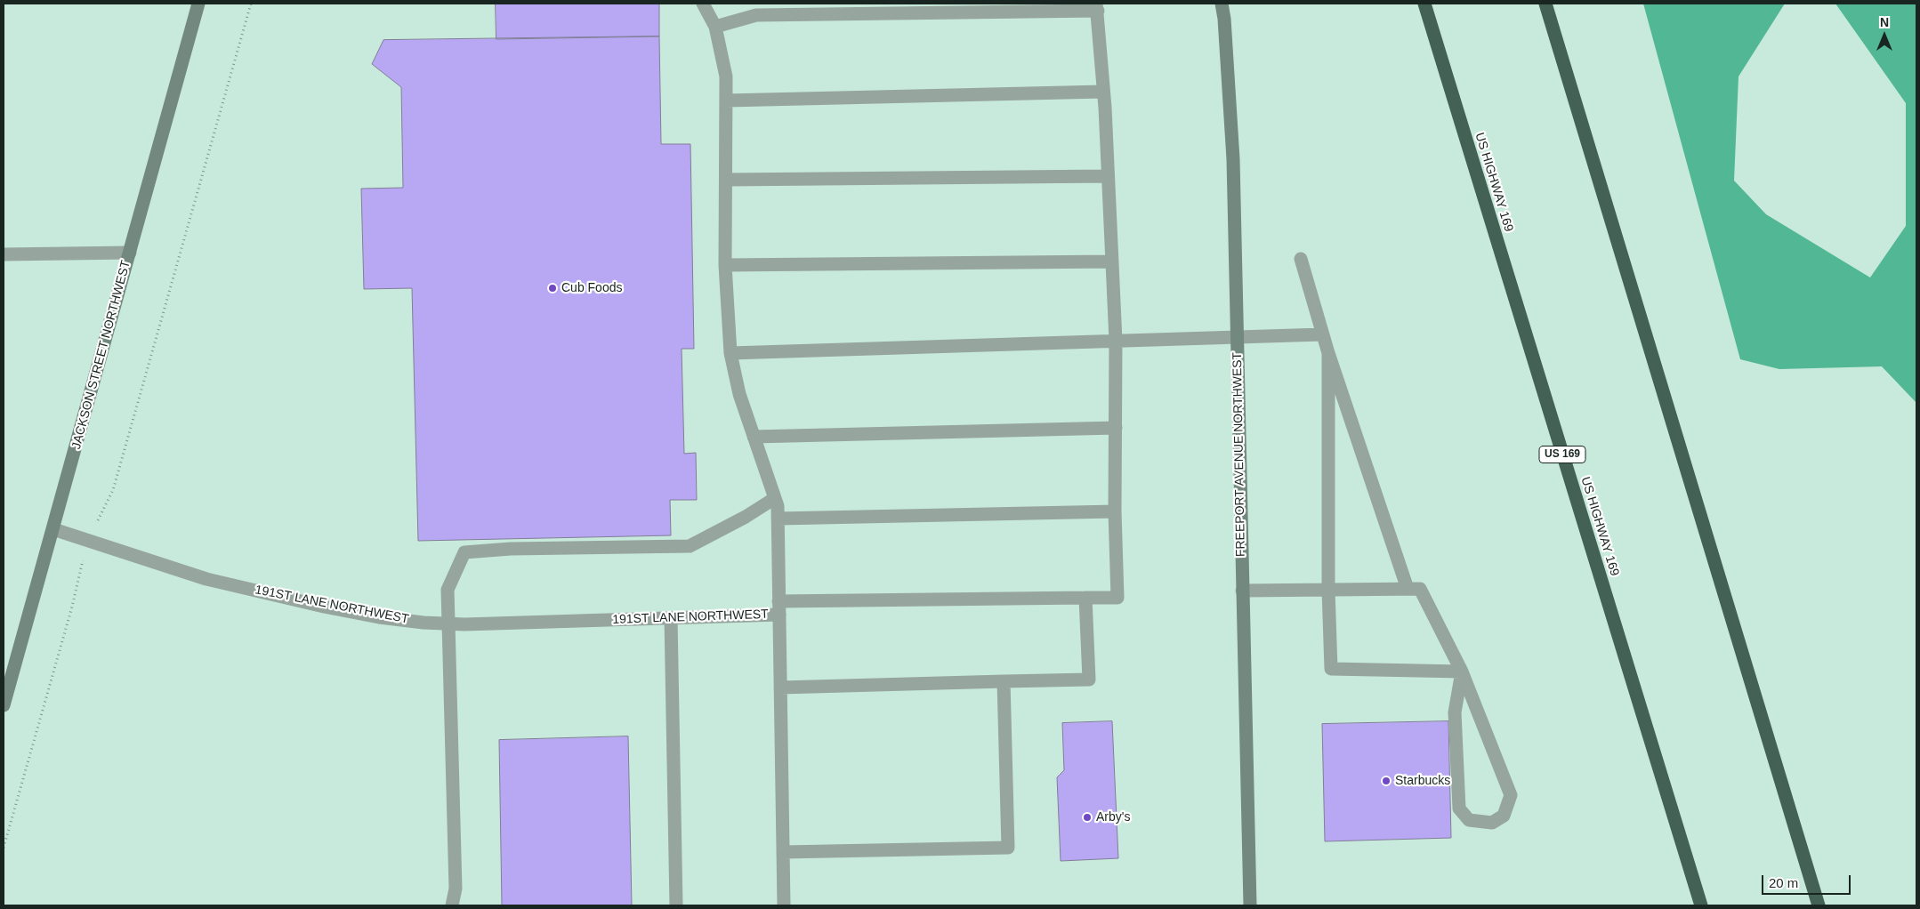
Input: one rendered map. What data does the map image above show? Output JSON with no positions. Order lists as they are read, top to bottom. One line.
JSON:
{"streets":{"highway":["US HIGHWAY 169","US 169"],"street":["JACKSON STREET NORTHWEST","FREEPORT AVENUE NORTHWEST","191ST LANE NORTHWEST"]},"crossings":[["JACKSON STREET NORTHWEST","191ST LANE NORTHWEST"]],"places":["Cub Foods","Starbucks","Arby's"],"scale_bar":"20 m","north":"top"}
